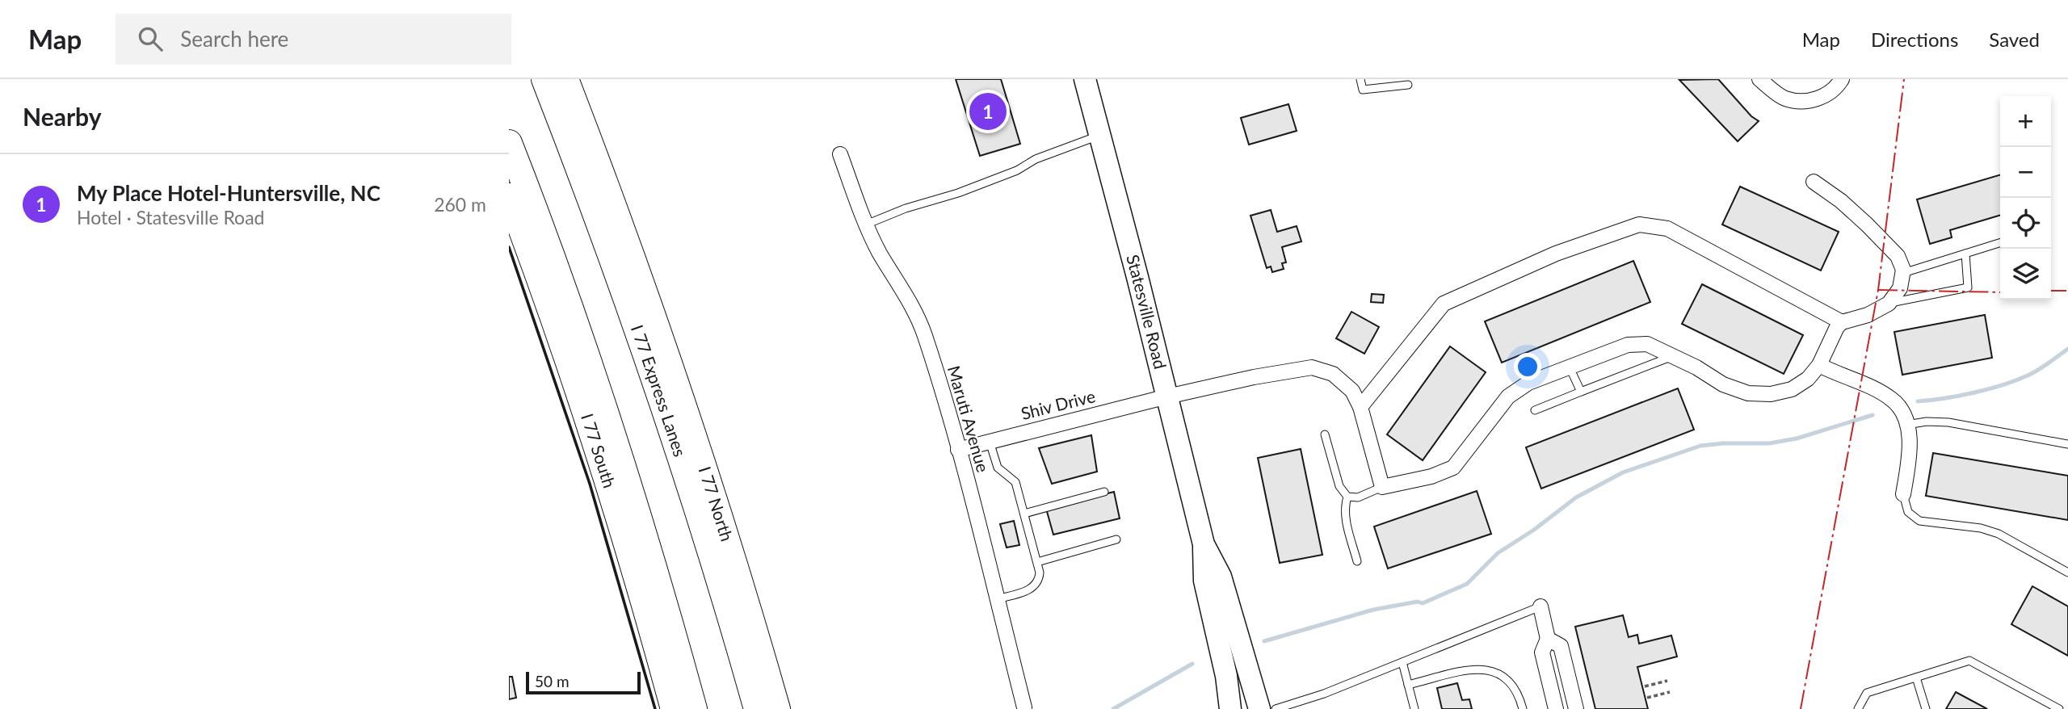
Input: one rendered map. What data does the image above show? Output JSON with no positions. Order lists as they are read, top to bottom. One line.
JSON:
{"streets":{"highway":["I 77 Express Lanes","I 77 South","I 77 North"],"main road":["Statesville Road"],"street":["Shiv Drive","Maruti Avenue"]},"crossings":[["Statesville Road","Shiv Drive"],["Shiv Drive","Maruti Avenue"]],"scale_bar":"50 m","page":{"header":"Map","search":"Search here","nav":["Map","Directions","Saved"],"heading":"Nearby","pins":"1","map_buttons":["+","−"],"list":[{"mark":"1","name":"My Place Hotel-Huntersville, NC","note":"Hotel · Statesville Road","value":"260 m"}],"scale":"50 m"}}
